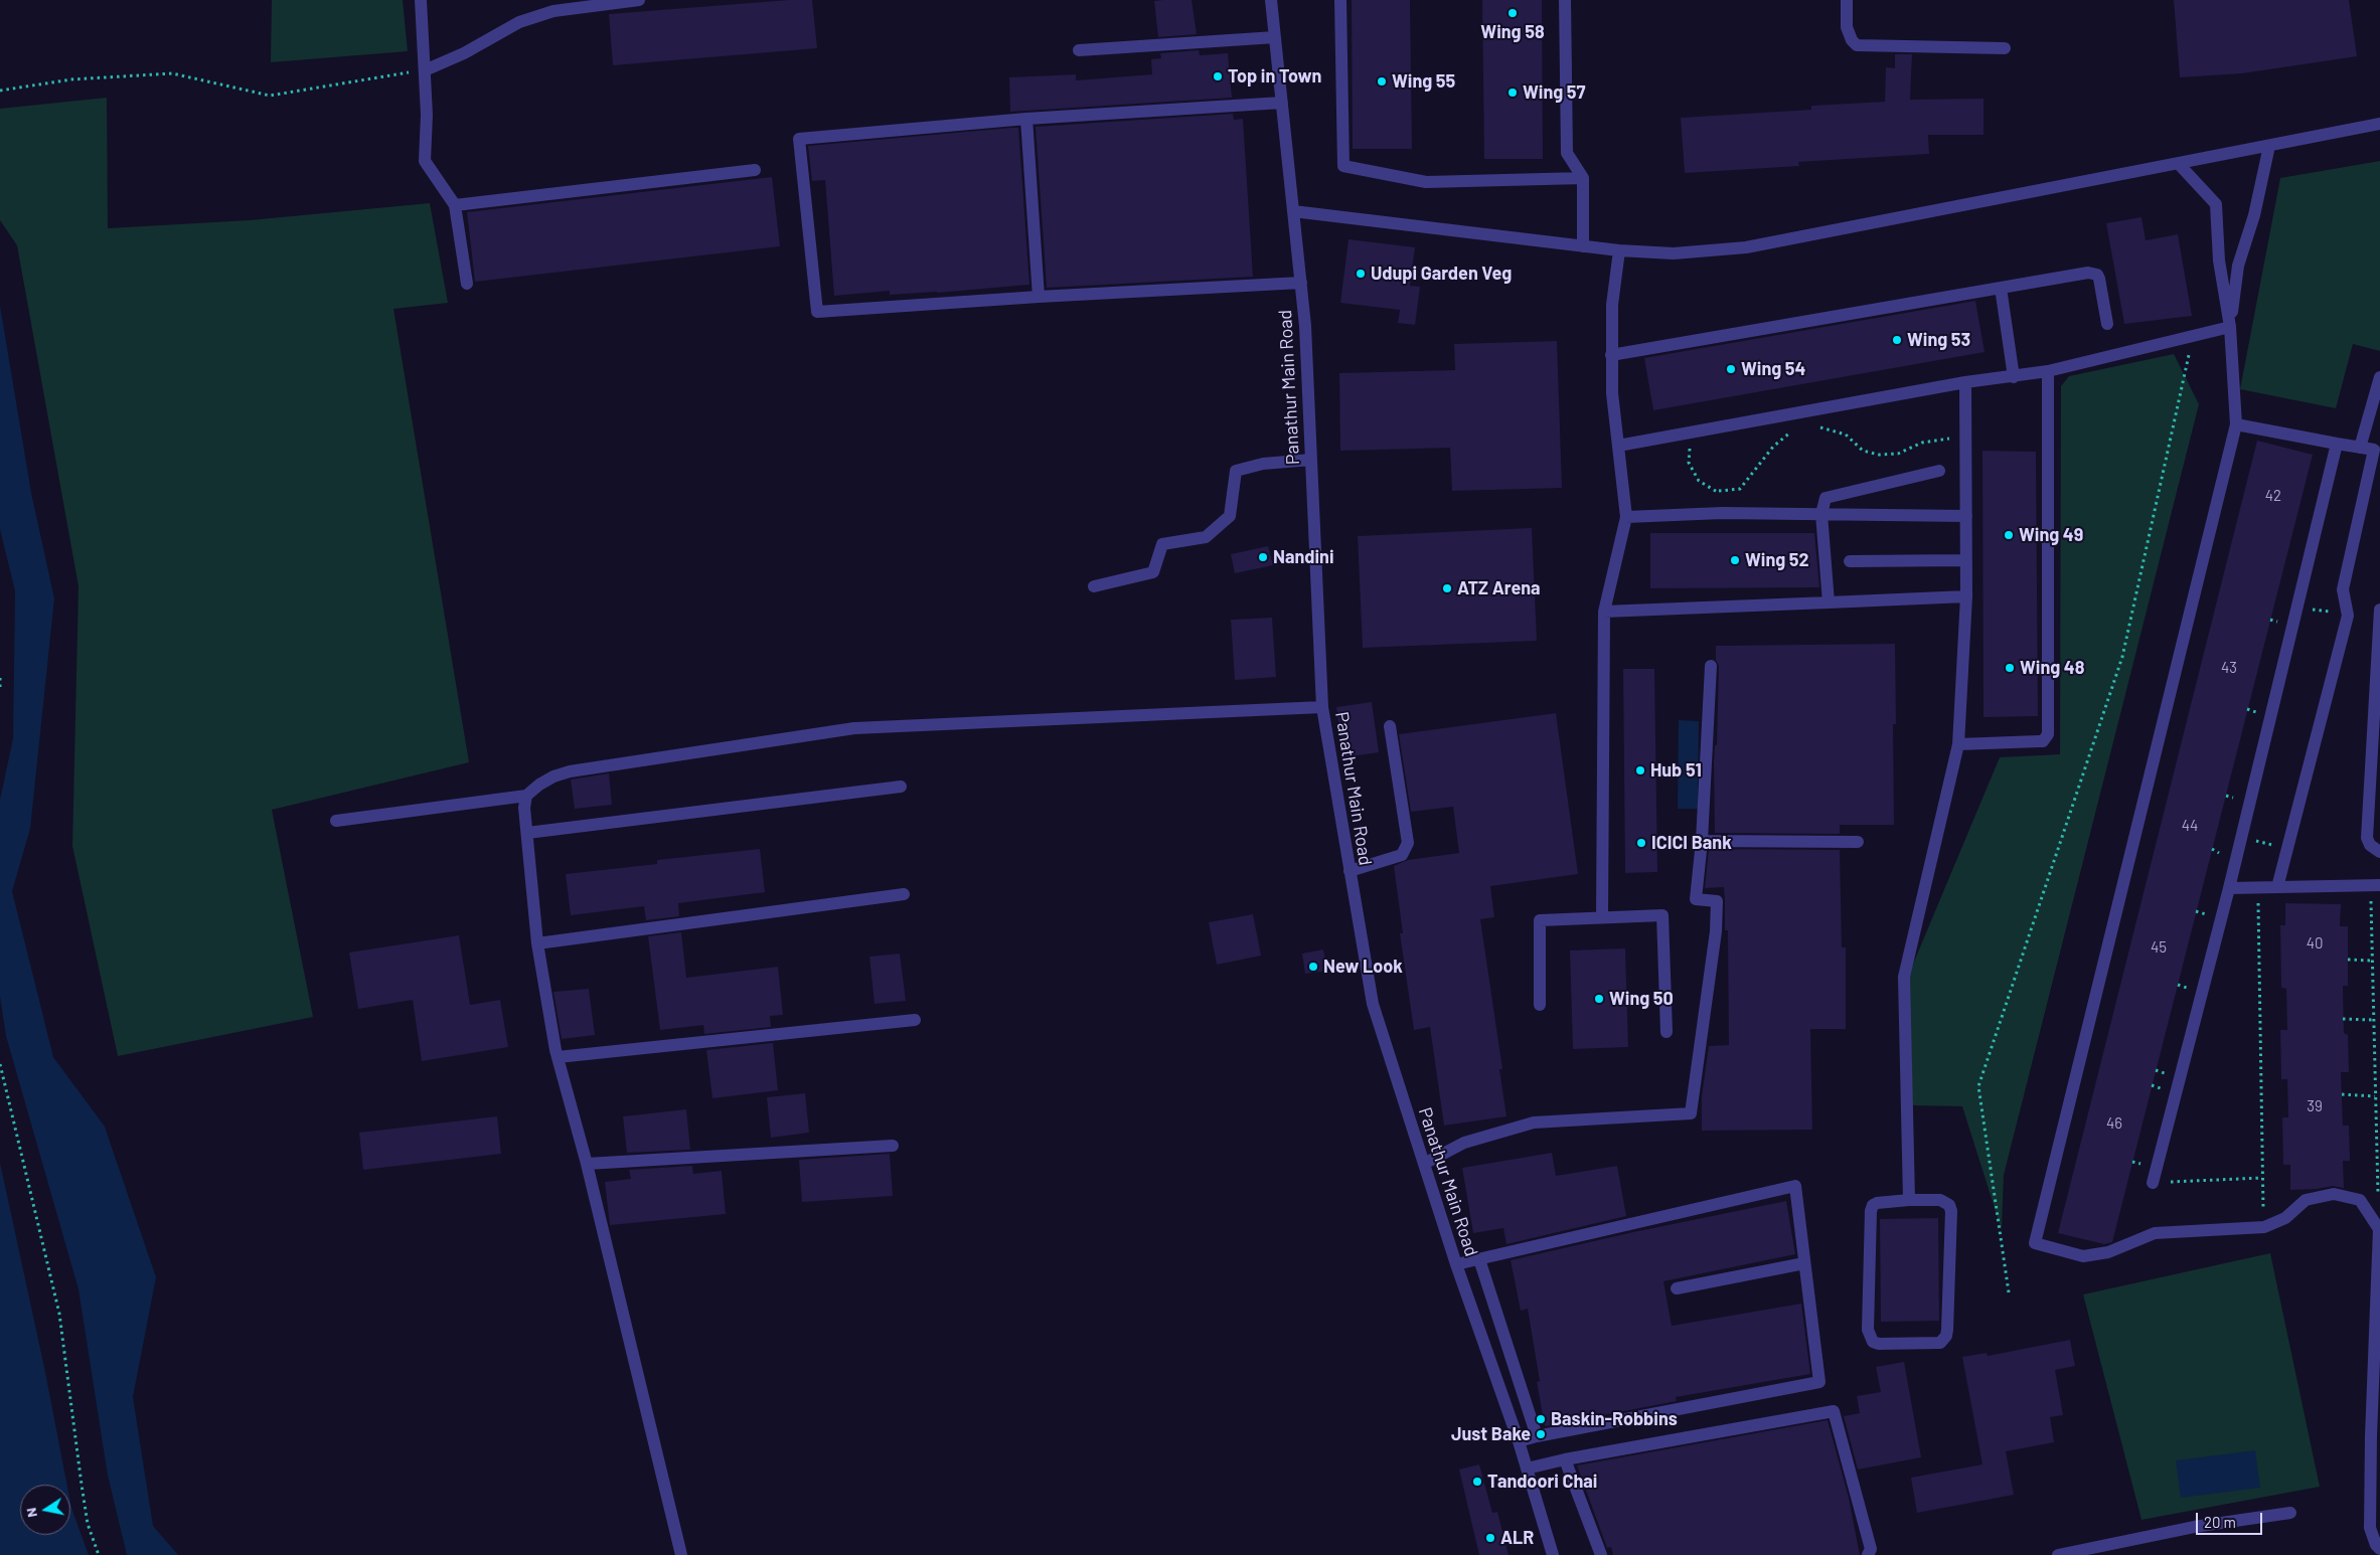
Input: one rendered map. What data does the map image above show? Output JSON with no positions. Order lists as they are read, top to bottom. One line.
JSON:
{"streets":{"street":["Panathur Main Road"]},"places":["Wing 58","Top in Town","Wing 55","Wing 57","Udupi Garden Veg","Wing 53","Wing 54","Wing 49","Nandini","Wing 52","ATZ Arena","Wing 48","Hub 51","ICICI Bank","New Look","Wing 50","Baskin-Robbins","Just Bake","Tandoori Chai","ALR"],"house_numbers":["42","43","44","40","45","39","46"],"scale_bar":"20 m","north":"left"}
